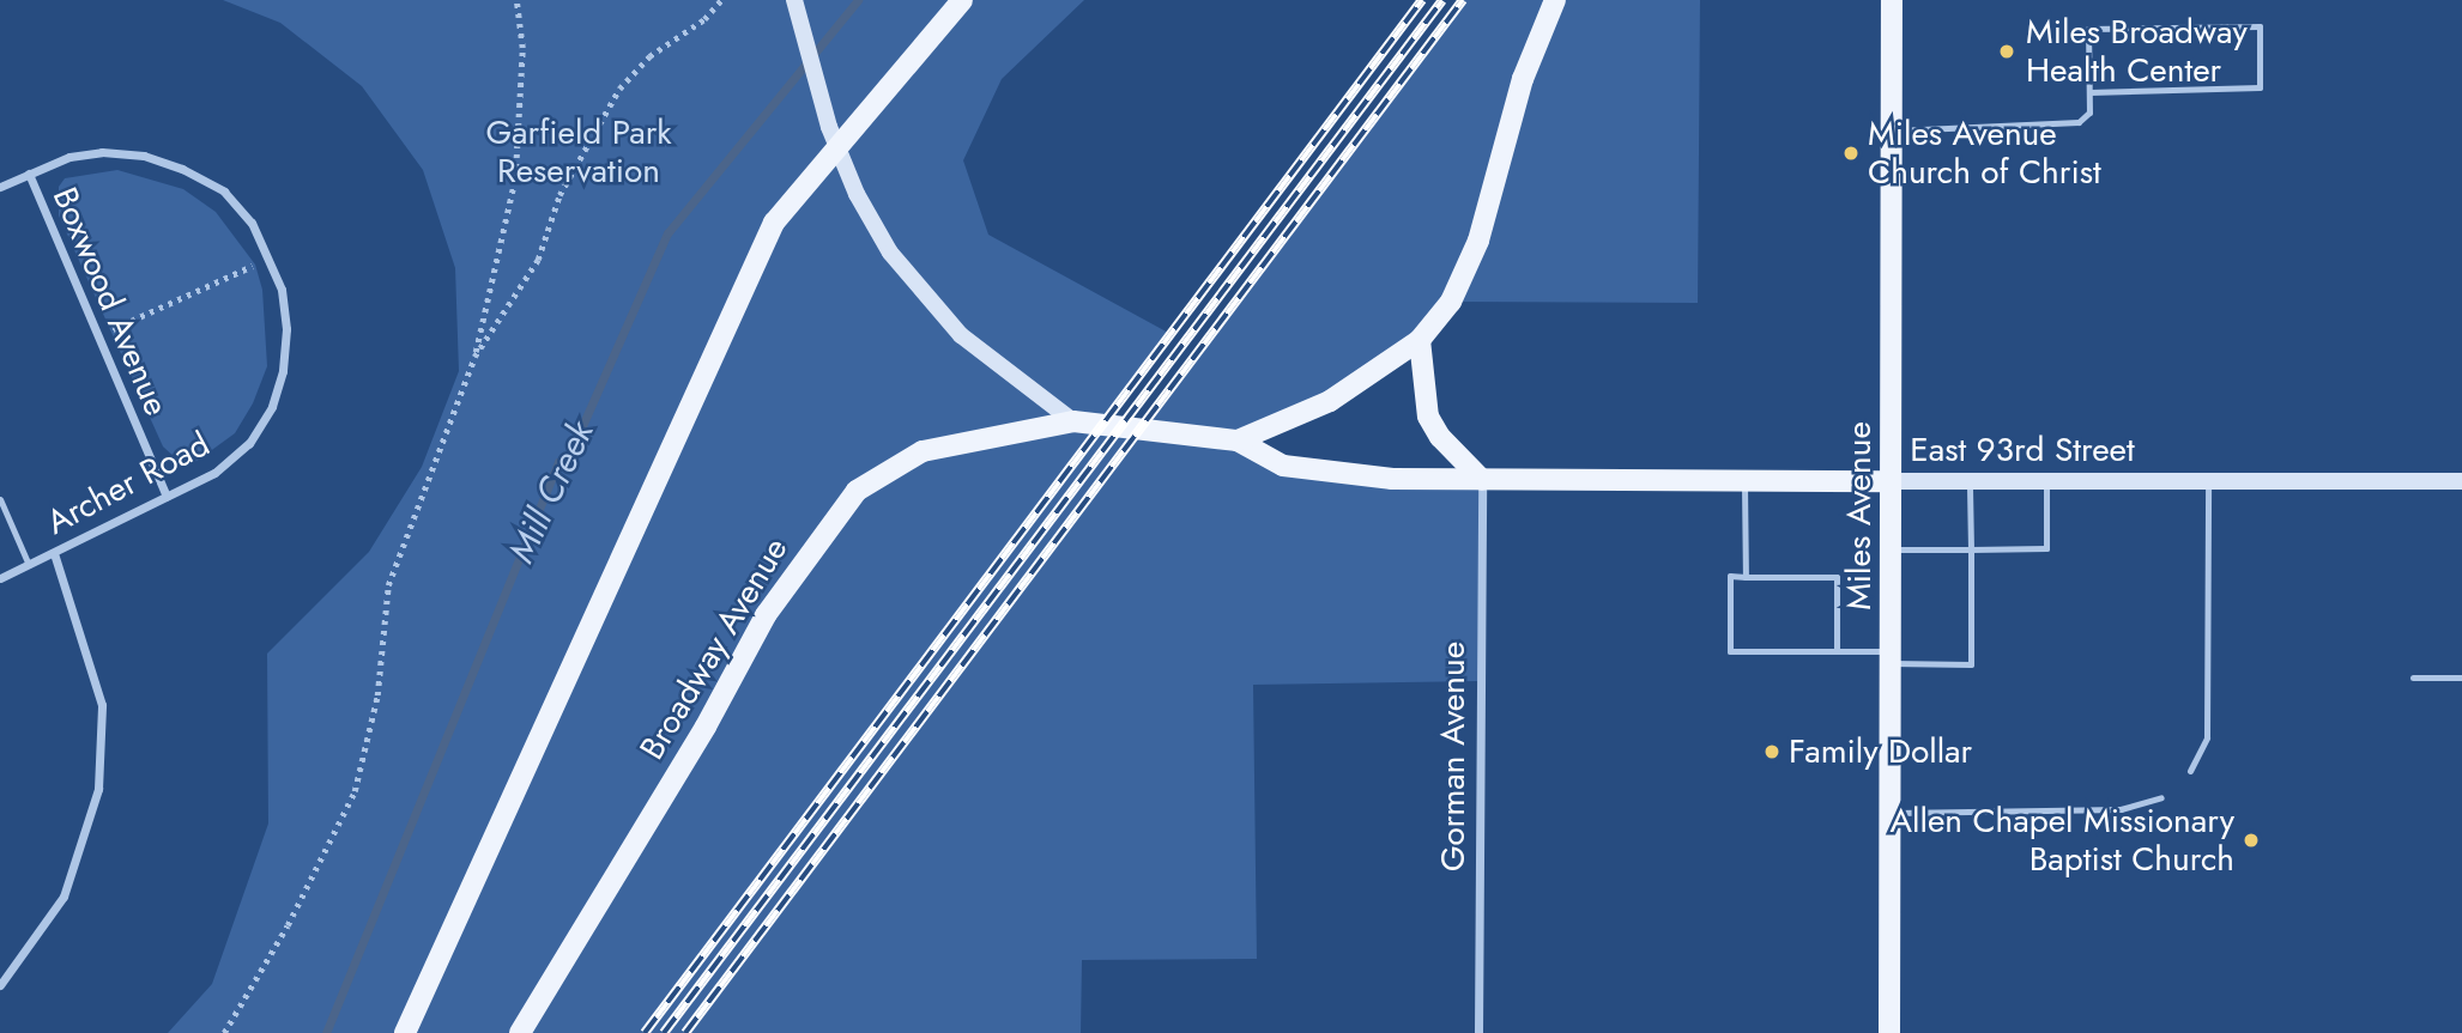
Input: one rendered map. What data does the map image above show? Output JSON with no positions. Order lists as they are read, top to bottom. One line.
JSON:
{"streets":{"main road":["East 93rd Street","Miles Avenue","Broadway Avenue"],"street":["Boxwood Avenue","Archer Road","Gorman Avenue"]},"crossings":[["Boxwood Avenue","Archer Road"],["East 93rd Street","Miles Avenue"],["East 93rd Street","Broadway Avenue"],["East 93rd Street","Gorman Avenue"]],"water":["Mill Creek"],"parks":["Garfield Park Reservation"],"places":["Miles Broadway Health Center","Miles Avenue Church of Christ","Family Dollar","Allen Chapel Missionary Baptist Church"]}
